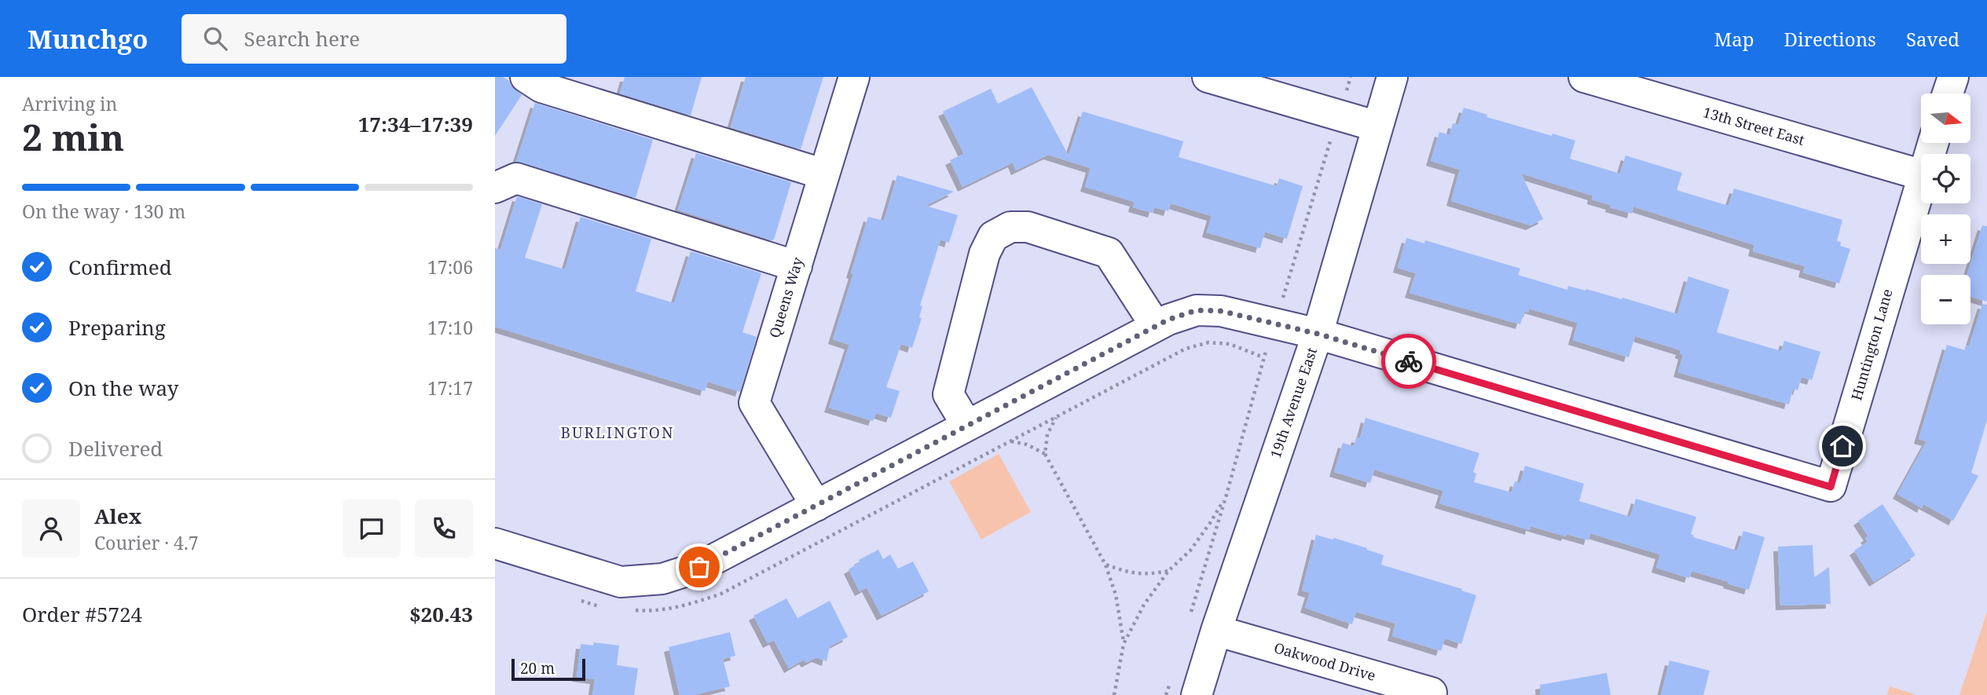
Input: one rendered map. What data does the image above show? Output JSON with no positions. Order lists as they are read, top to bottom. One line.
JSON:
{"streets":{"street":["13th Street East","Queens Way","Huntington Lane","19th Avenue East","Oakwood Drive"]},"crossings":[["Huntington Lane","19th Avenue East"],["19th Avenue East","Oakwood Drive"]],"districts":["BURLINGTON"],"scale_bar":"20 m","north":"right","page":{"header":"Munchgo","search":"Search here","nav":["Map","Directions","Saved"],"heading":["2 min","Arriving in","17:34–17:39"],"panel":["Alex","Courier · 4.7","Order #5724","$20.43"],"map_buttons":["+","−"],"bar":"On the way · 130 m","list":[["Confirmed","17:06"],["Preparing","17:10"],["On the way","17:17"],"Delivered"],"scale":"20 m"}}
